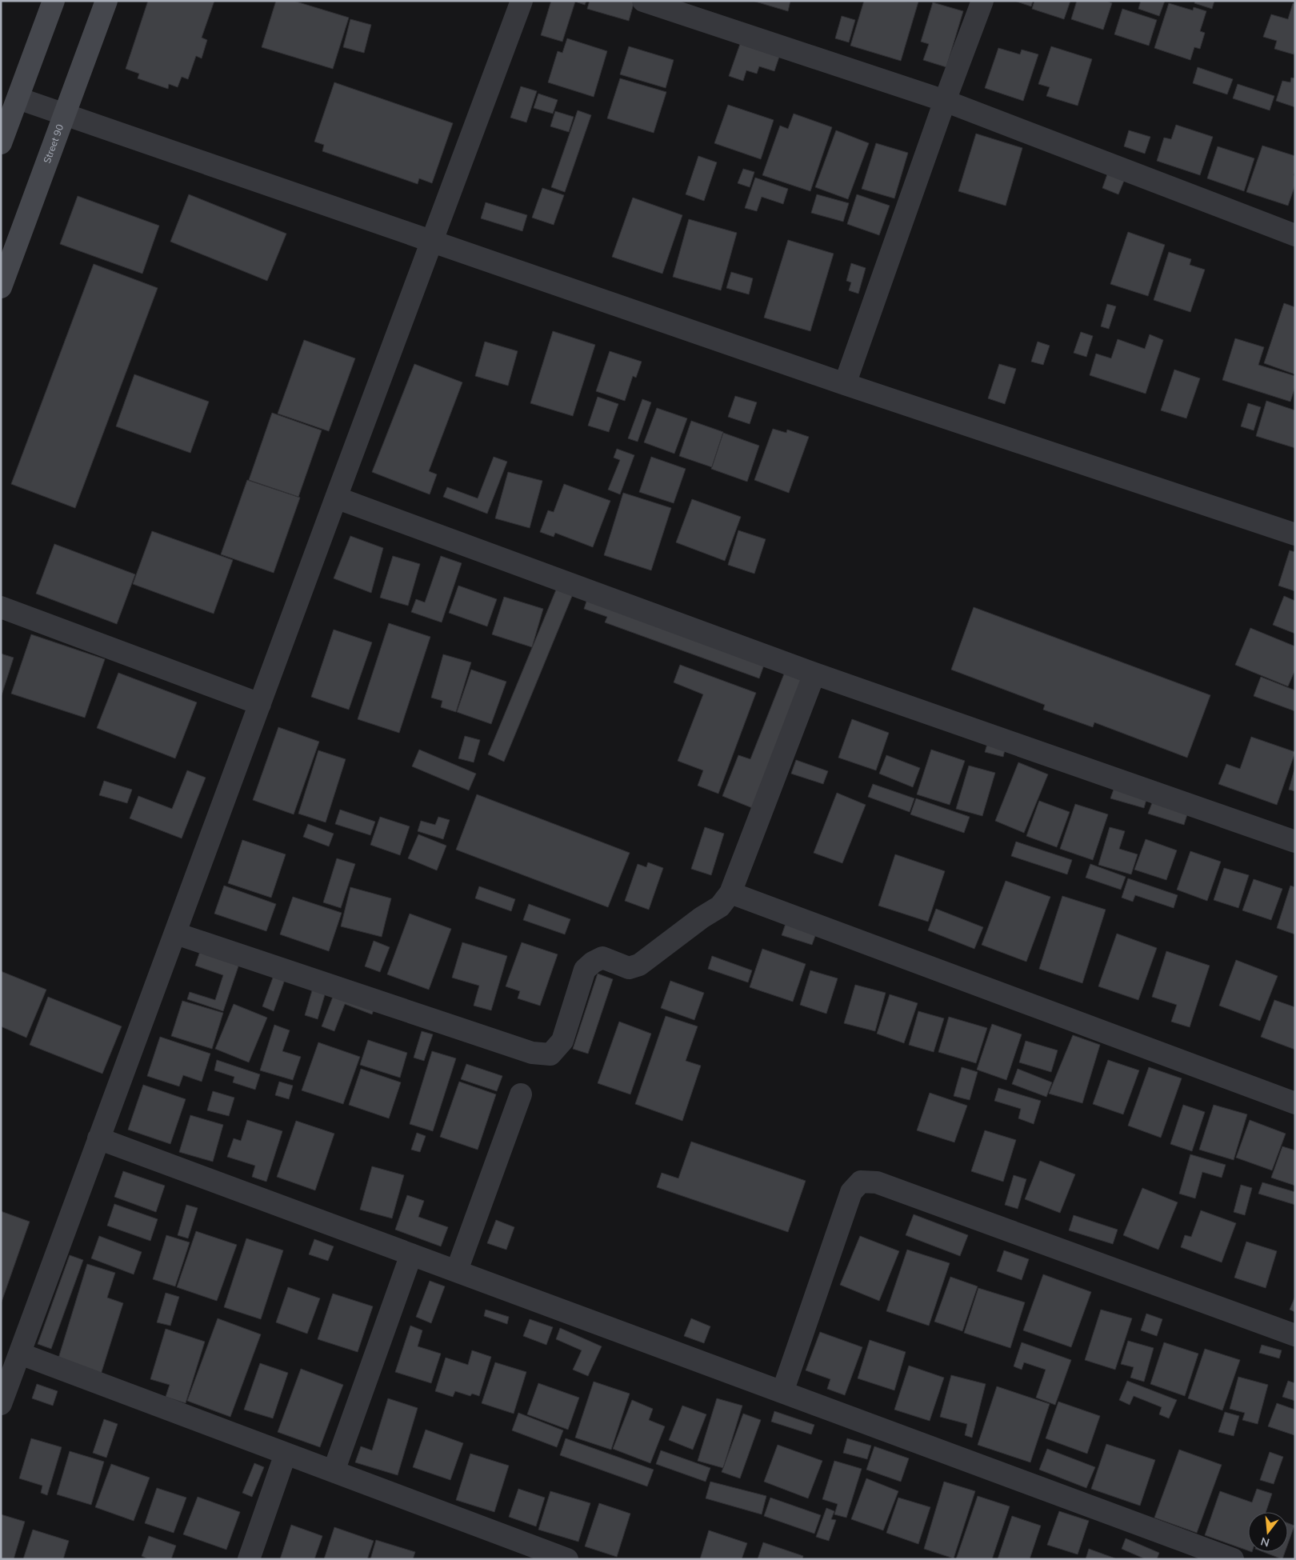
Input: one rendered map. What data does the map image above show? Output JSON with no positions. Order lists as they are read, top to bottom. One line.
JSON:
{"streets":{"main road":["Street 90"]},"north":"bottom"}
